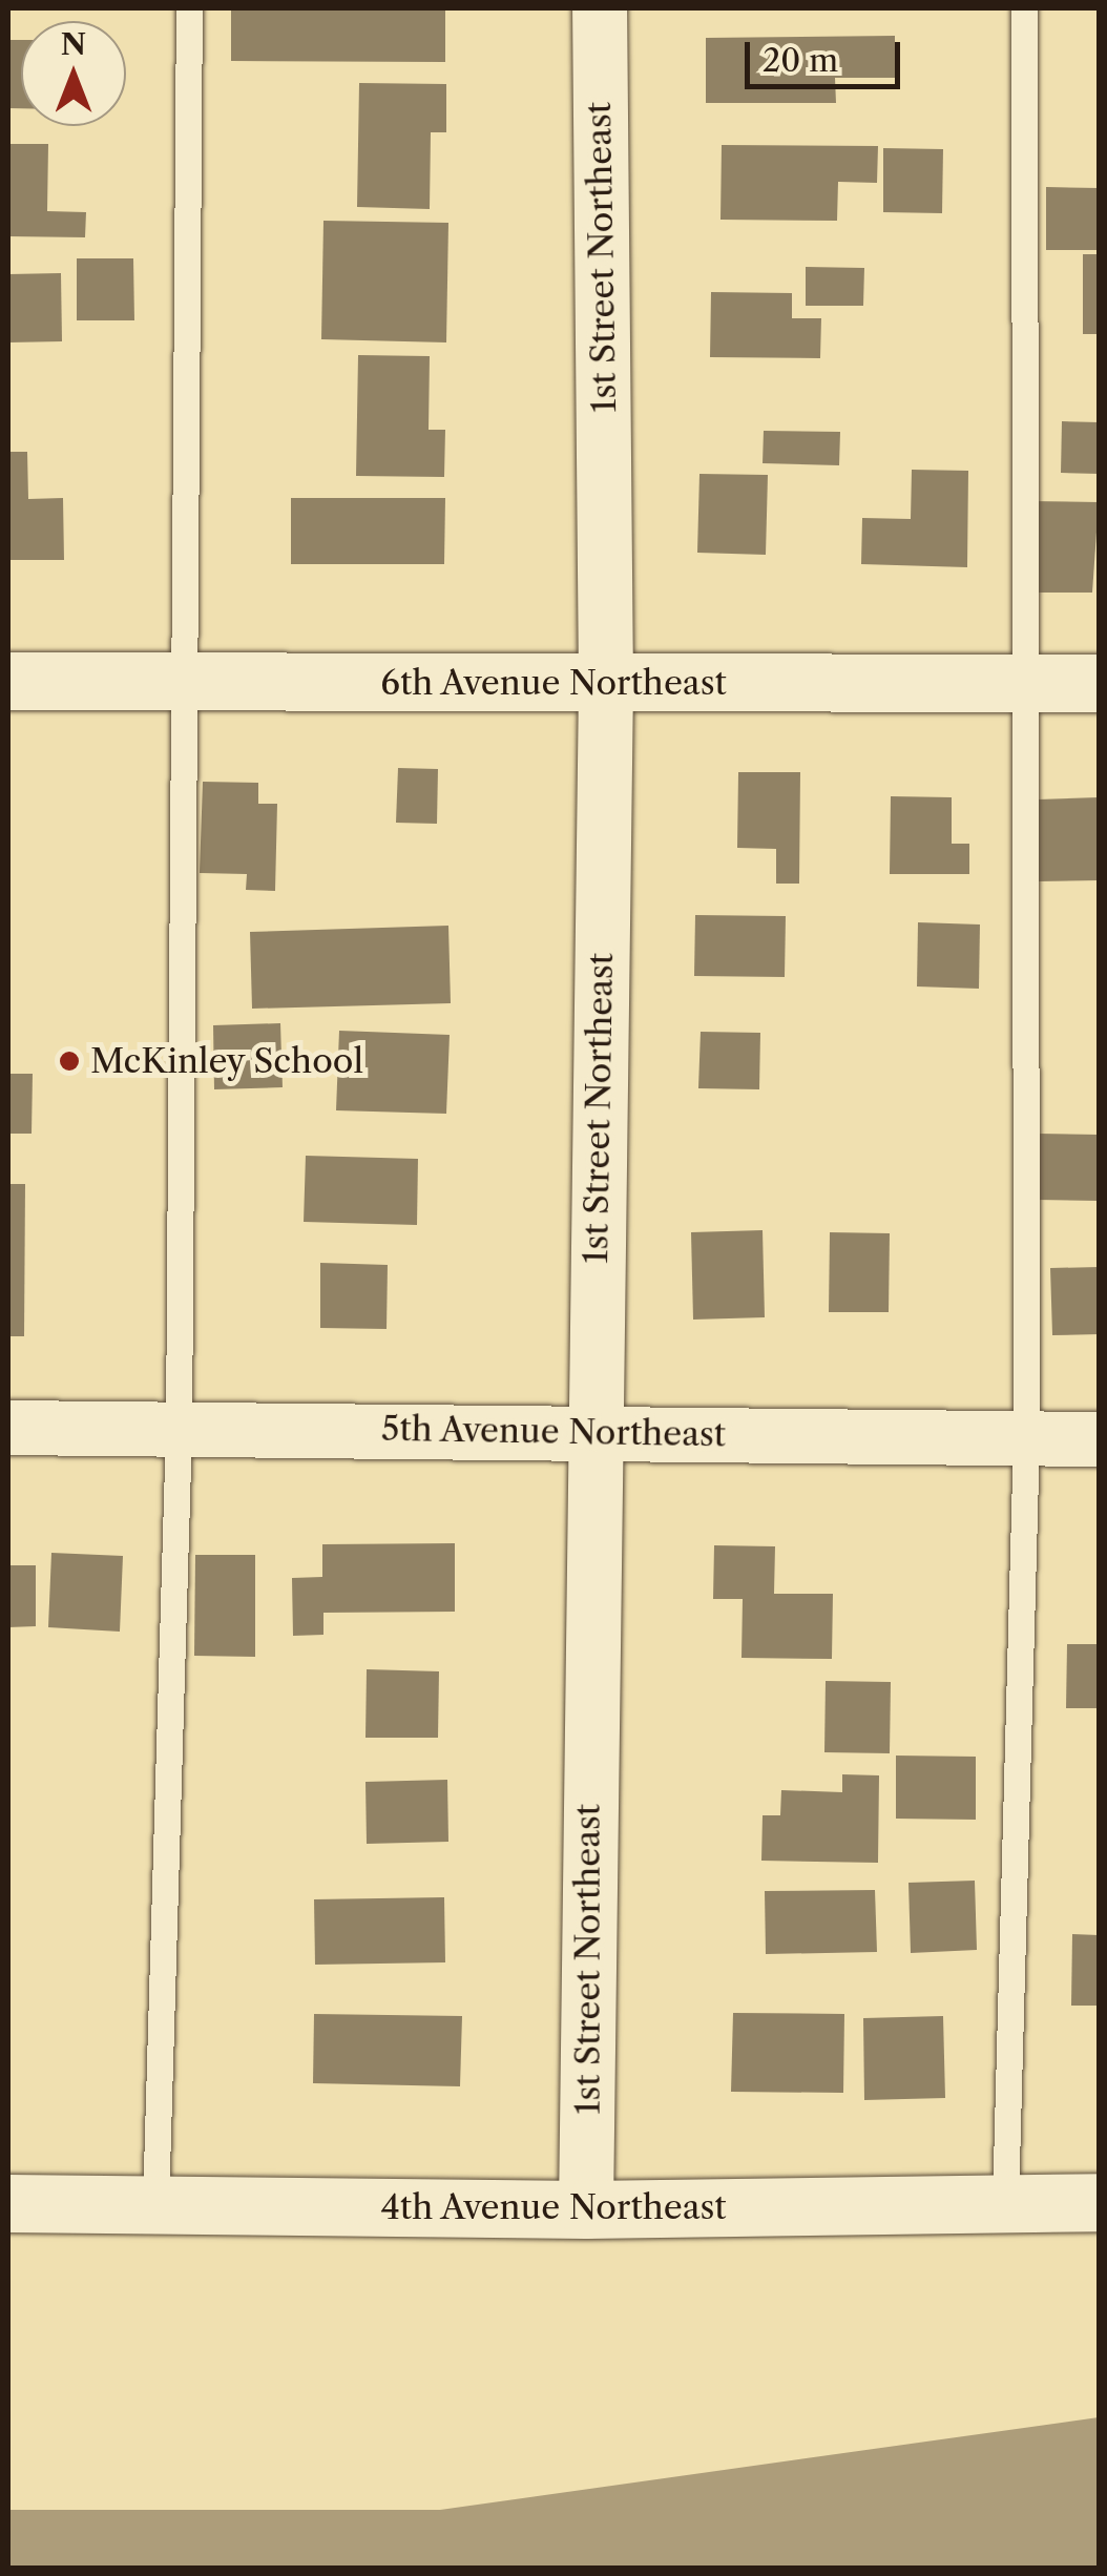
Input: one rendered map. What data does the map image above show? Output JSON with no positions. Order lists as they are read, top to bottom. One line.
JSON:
{"streets":{"street":["1st Street Northeast","6th Avenue Northeast","5th Avenue Northeast","4th Avenue Northeast"]},"crossings":[["1st Street Northeast","6th Avenue Northeast"],["1st Street Northeast","5th Avenue Northeast"],["1st Street Northeast","4th Avenue Northeast"]],"places":["McKinley School"],"scale_bar":"20 m","north":"top"}
